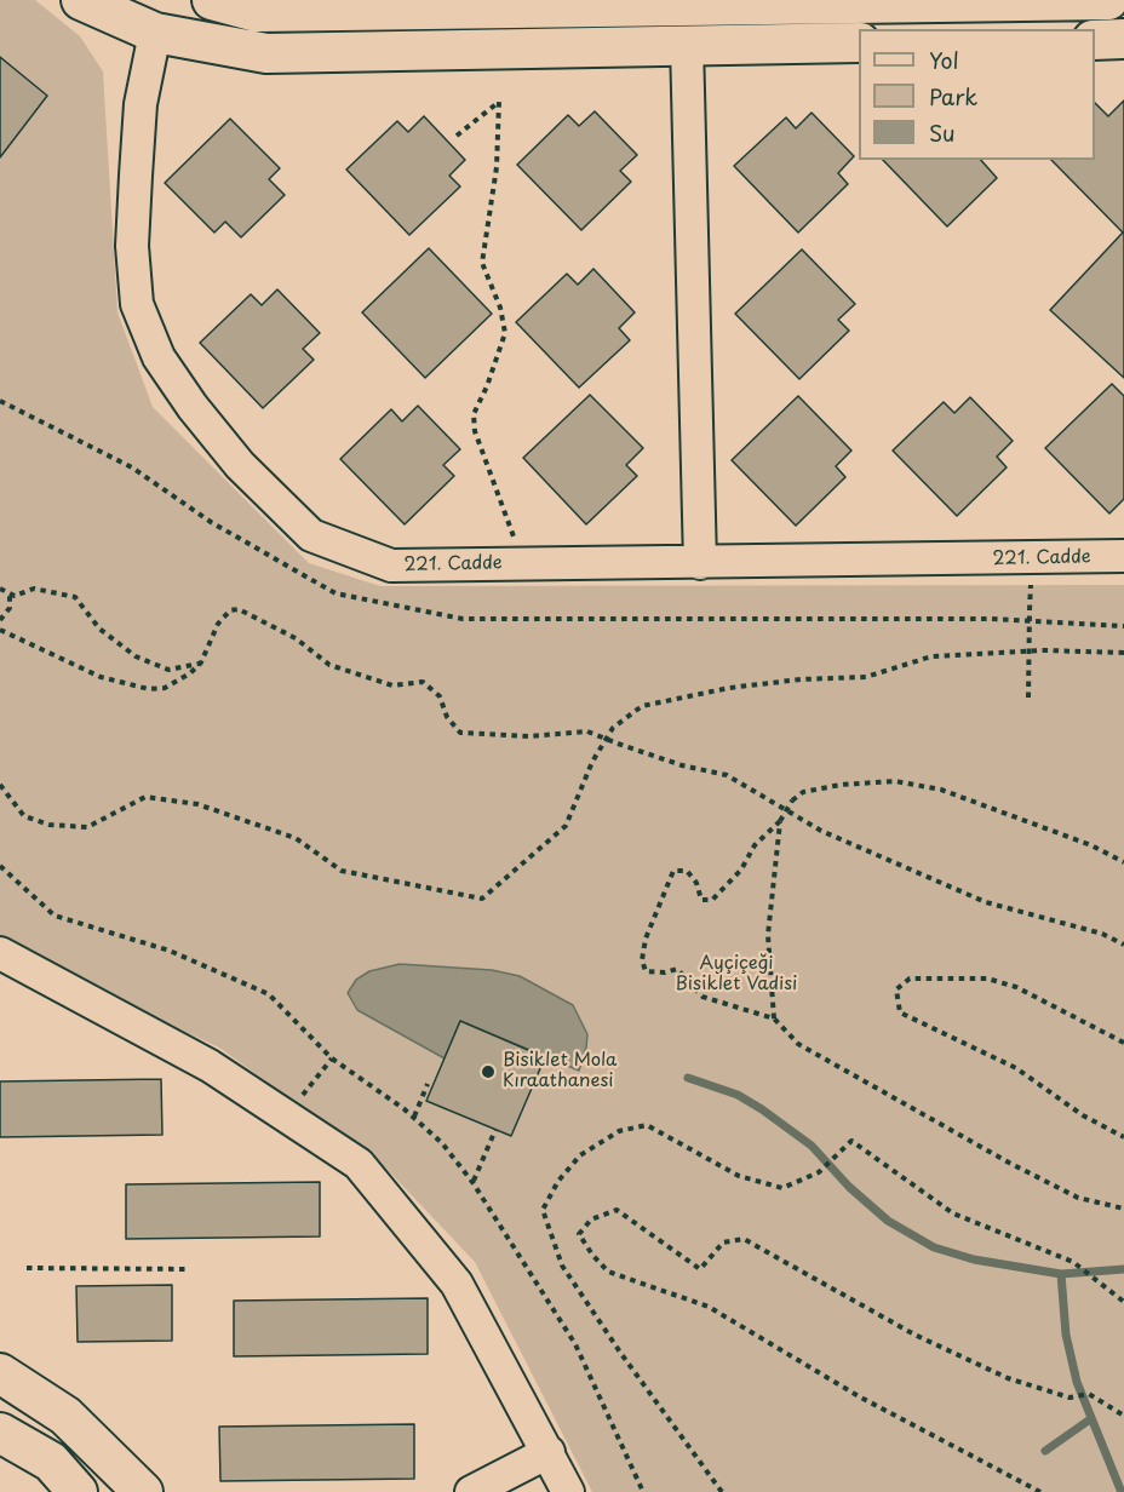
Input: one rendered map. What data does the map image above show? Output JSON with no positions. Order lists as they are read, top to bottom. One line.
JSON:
{"streets":{"street":["221. Cadde"]},"parks":["Ayçiçeği Bisiklet Vadisi"],"places":["Bisiklet Mola Kıraathanesi"],"legend":["Yol","Park","Su"]}
